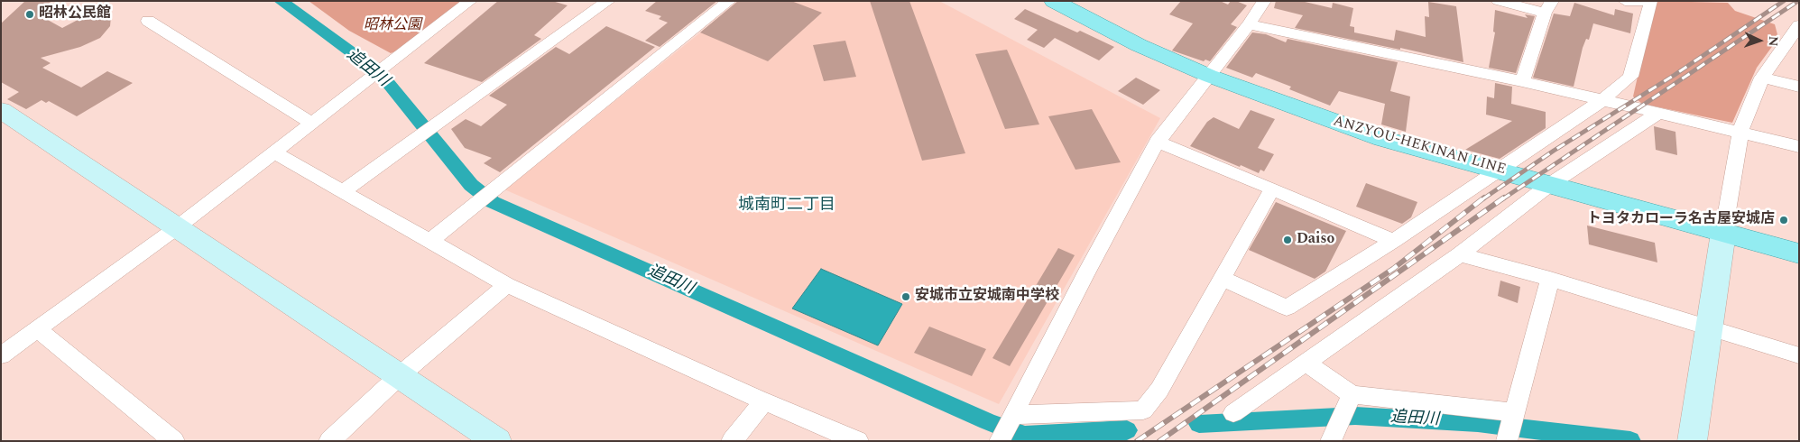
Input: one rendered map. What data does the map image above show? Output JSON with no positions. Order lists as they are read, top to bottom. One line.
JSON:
{"streets":{"main road":["ANZYOU-HEKINAN LINE"]},"districts":["城南町二丁目"],"water":["追田川"],"parks":["昭林公園"],"places":["昭林公民館","トヨタカローラ名古屋安城店","Daiso","安城市立安城南中学校"],"north":"right"}
